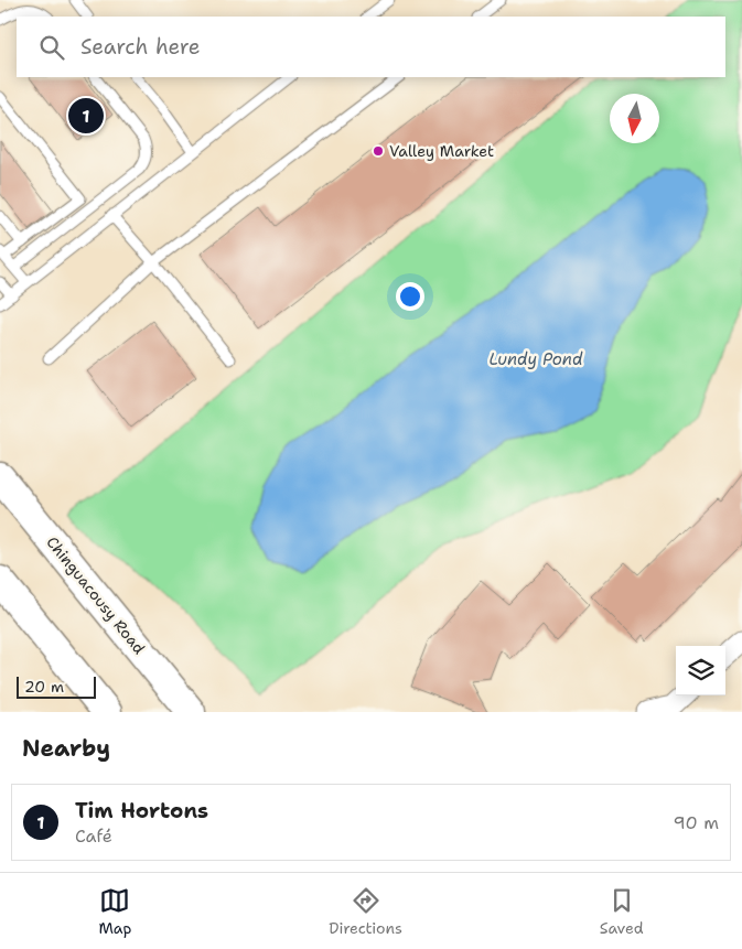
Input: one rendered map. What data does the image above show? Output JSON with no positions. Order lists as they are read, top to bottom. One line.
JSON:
{"streets":{"main road":["Chinguacousy Road"]},"water":["Lundy Pond"],"places":["Valley Market"],"scale_bar":"20 m","north":"bottom","page":{"search":"Search here","pins":"1","scale":"20 m","heading":"Nearby","list":[{"mark":"1","name":"Tim Hortons","note":"Café","value":"90 m"}],"nav":["Map","Directions","Saved"]}}
